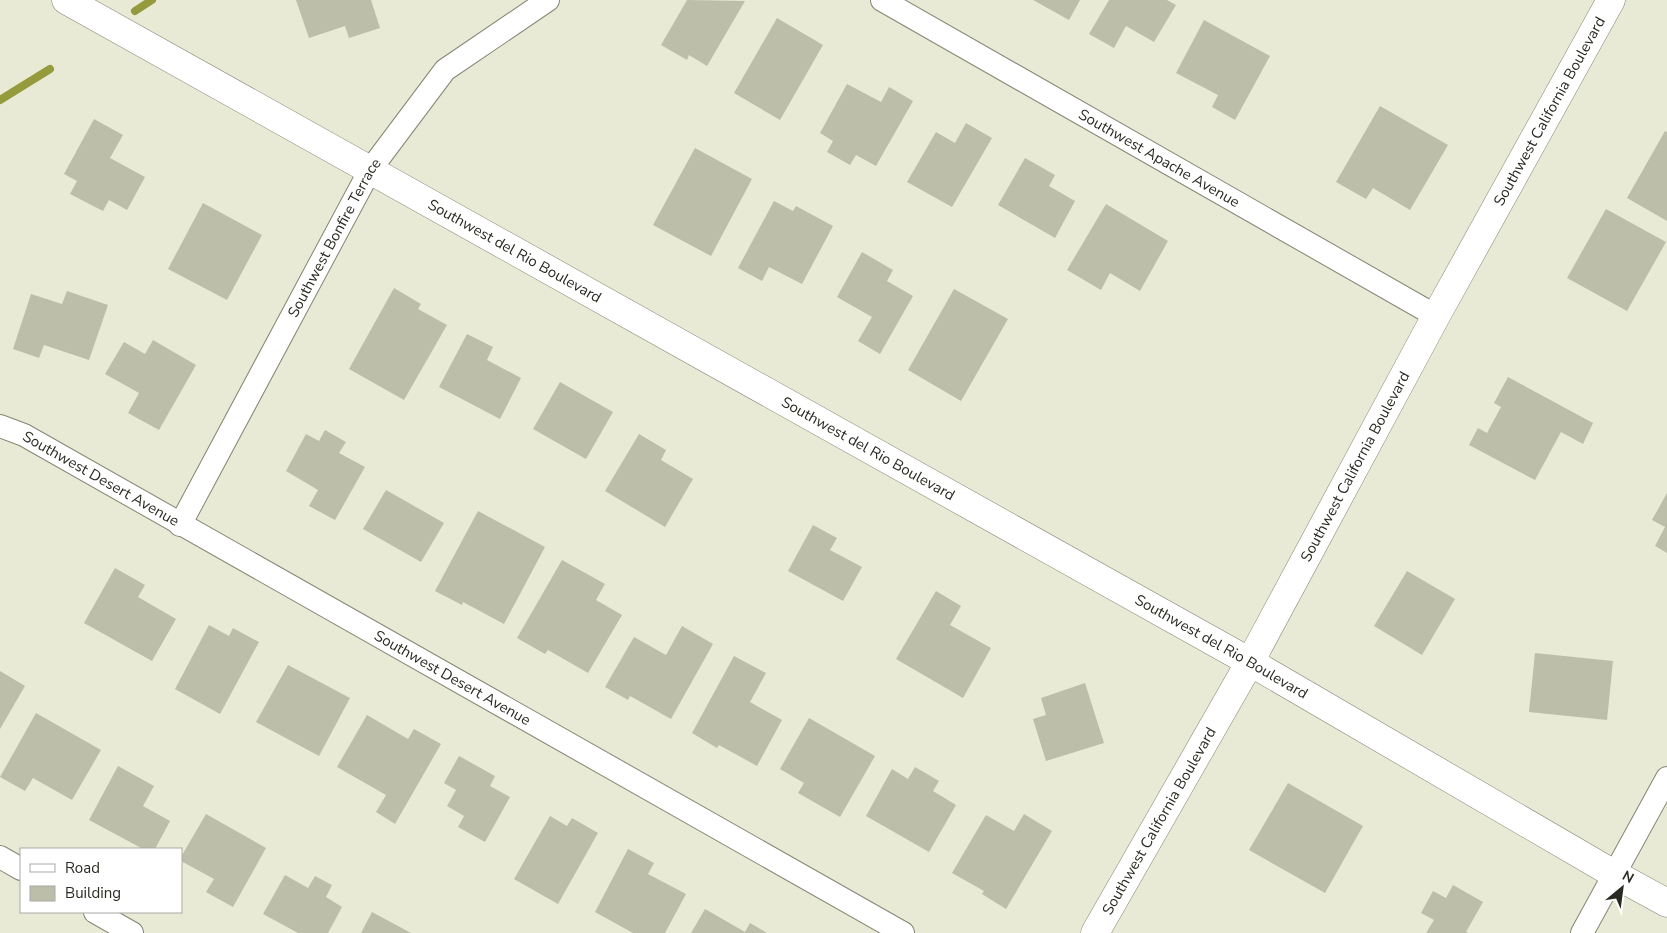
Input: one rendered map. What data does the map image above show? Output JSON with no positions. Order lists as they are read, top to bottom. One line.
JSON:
{"streets":{"street":["Southwest California Boulevard","Southwest Apache Avenue","Southwest Bonfire Terrace","Southwest del Rio Boulevard","Southwest Desert Avenue"]},"crossings":[["Southwest California Boulevard","Southwest Apache Avenue"],["Southwest California Boulevard","Southwest del Rio Boulevard"],["Southwest Bonfire Terrace","Southwest del Rio Boulevard"],["Southwest Bonfire Terrace","Southwest Desert Avenue"]],"legend":["Road","Building"],"north":"top right"}
